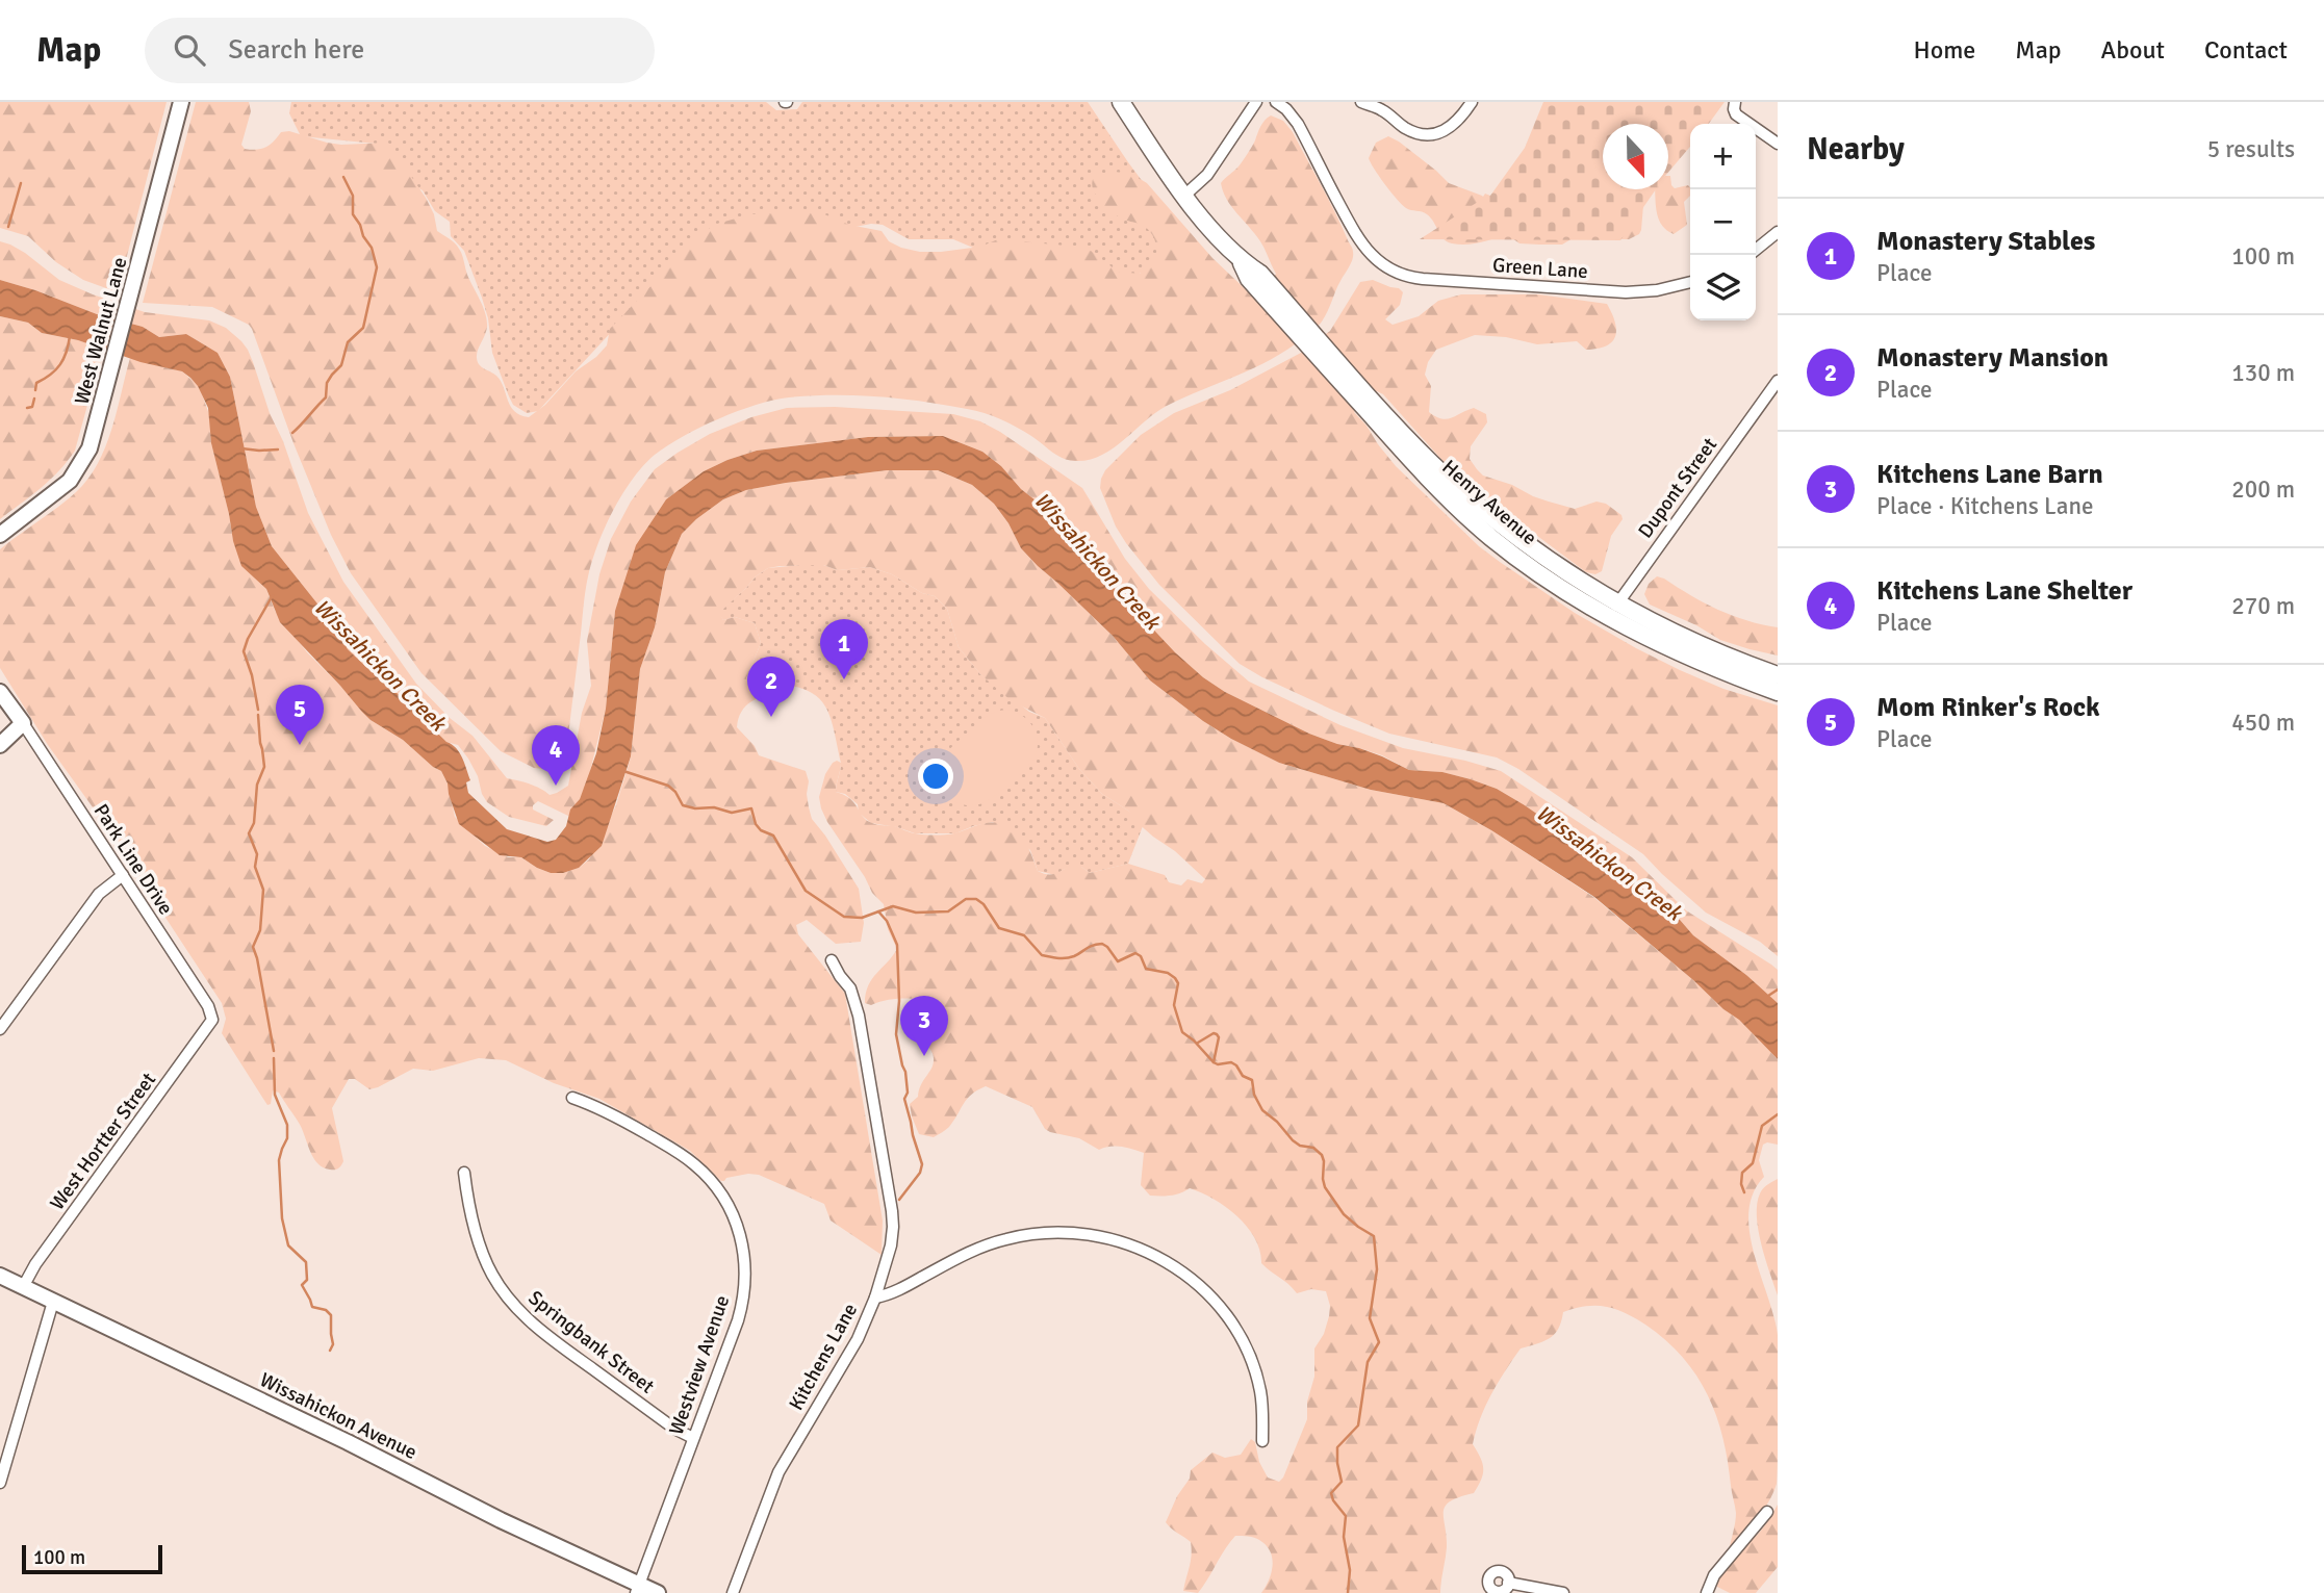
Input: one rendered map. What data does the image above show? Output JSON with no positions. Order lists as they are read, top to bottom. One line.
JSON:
{"streets":{"main road":["Henry Avenue"],"street":["Green Lane","West Walnut Lane","Dupont Street","Park Line Drive","West Hortter Street","Springbank Street","Kitchens Lane","Westview Avenue","Wissahickon Avenue"]},"crossings":[["Dupont Street","Henry Avenue"],["Park Line Drive","West Hortter Street"],["West Hortter Street","Wissahickon Avenue"],["Springbank Street","Westview Avenue"],["Westview Avenue","Wissahickon Avenue"]],"water":["Wissahickon Creek"],"scale_bar":"100 m","north":"bottom","page":{"header":"Map","search":"Search here","nav":["Home","Map","About","Contact"],"heading":["Nearby","5 results"],"map_buttons":["+","−"],"list":[{"mark":"1","name":"Monastery Stables","note":"Place","value":"100 m"},{"mark":"2","name":"Monastery Mansion","note":"Place","value":"130 m"},{"mark":"3","name":"Kitchens Lane Barn","note":"Place · Kitchens Lane","value":"200 m"},{"mark":"4","name":"Kitchens Lane Shelter","note":"Place","value":"270 m"},{"mark":"5","name":"Mom Rinker's Rock","note":"Place","value":"450 m"}],"pins":["1","2","5","4","3"],"scale":"100 m"}}
